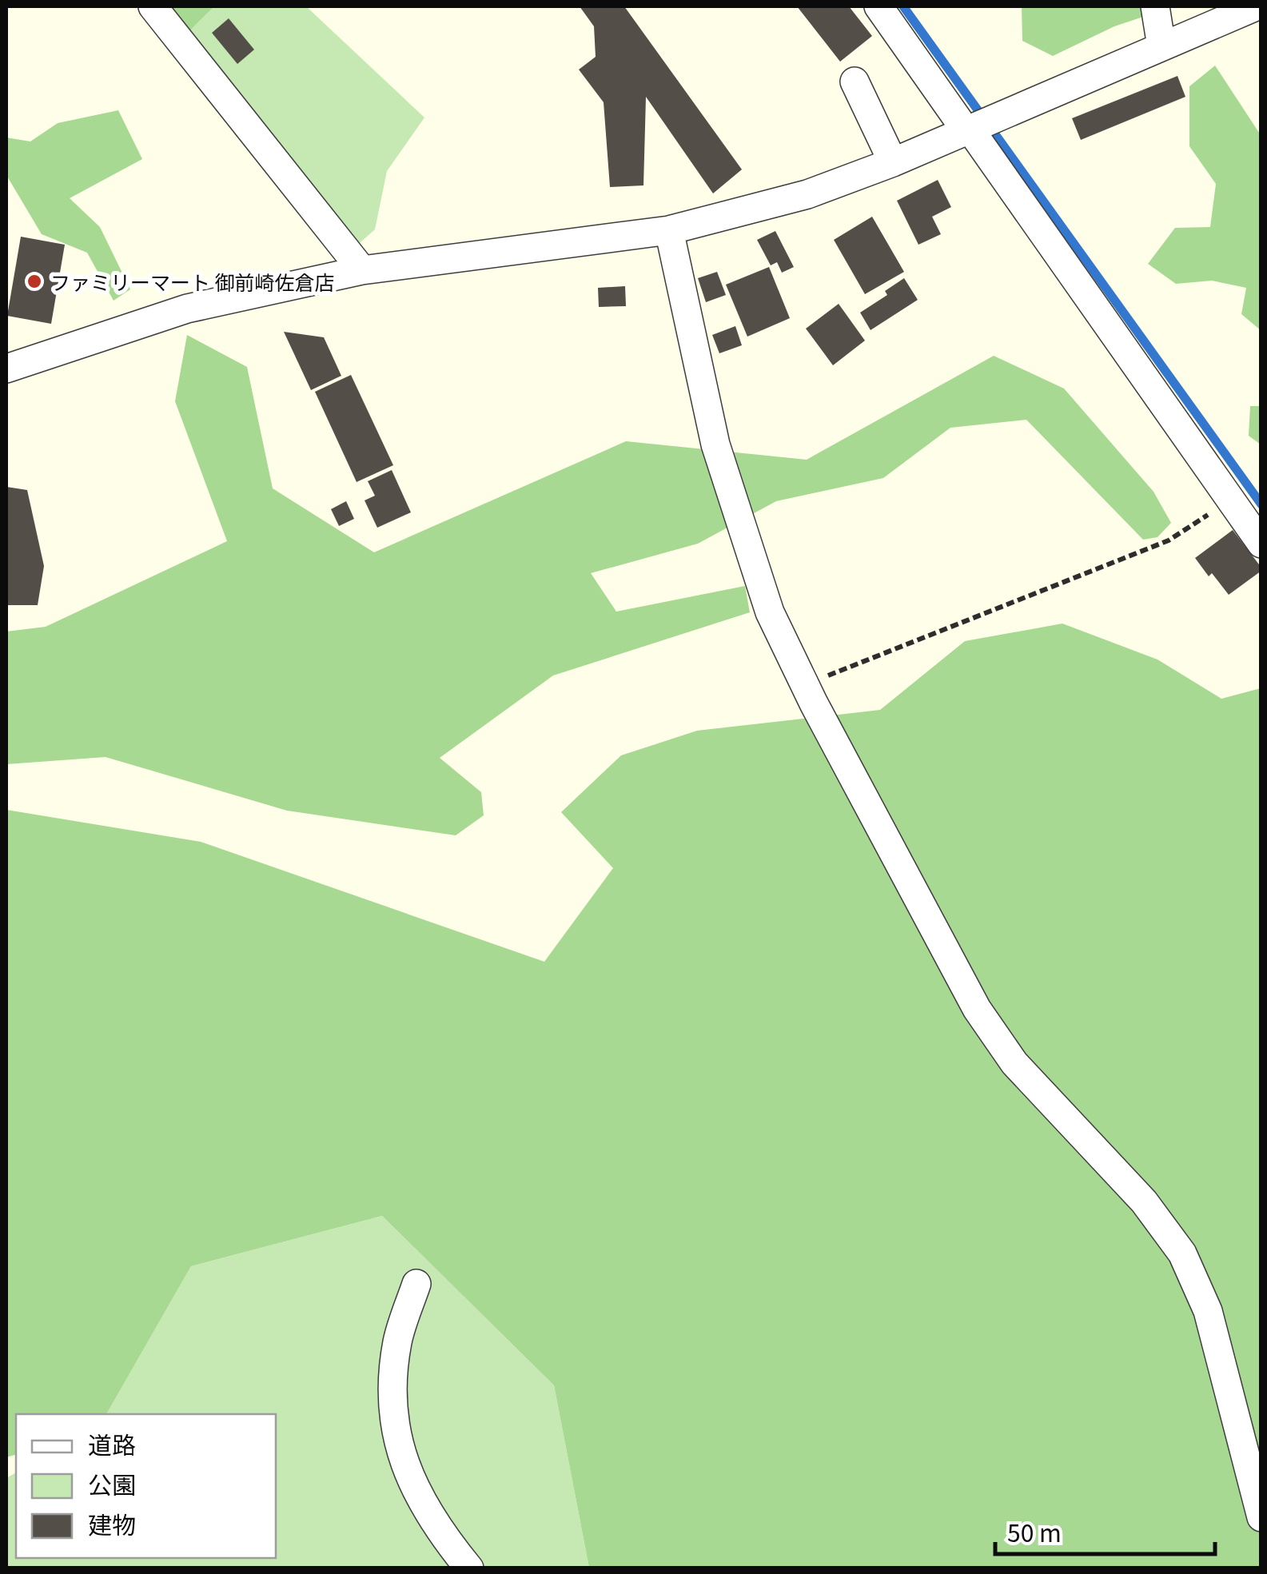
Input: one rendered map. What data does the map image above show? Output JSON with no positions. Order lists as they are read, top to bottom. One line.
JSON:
{"places":["ファミリーマート 御前崎佐倉店"],"legend":["道路","公園","建物"],"scale_bar":"50 m"}
